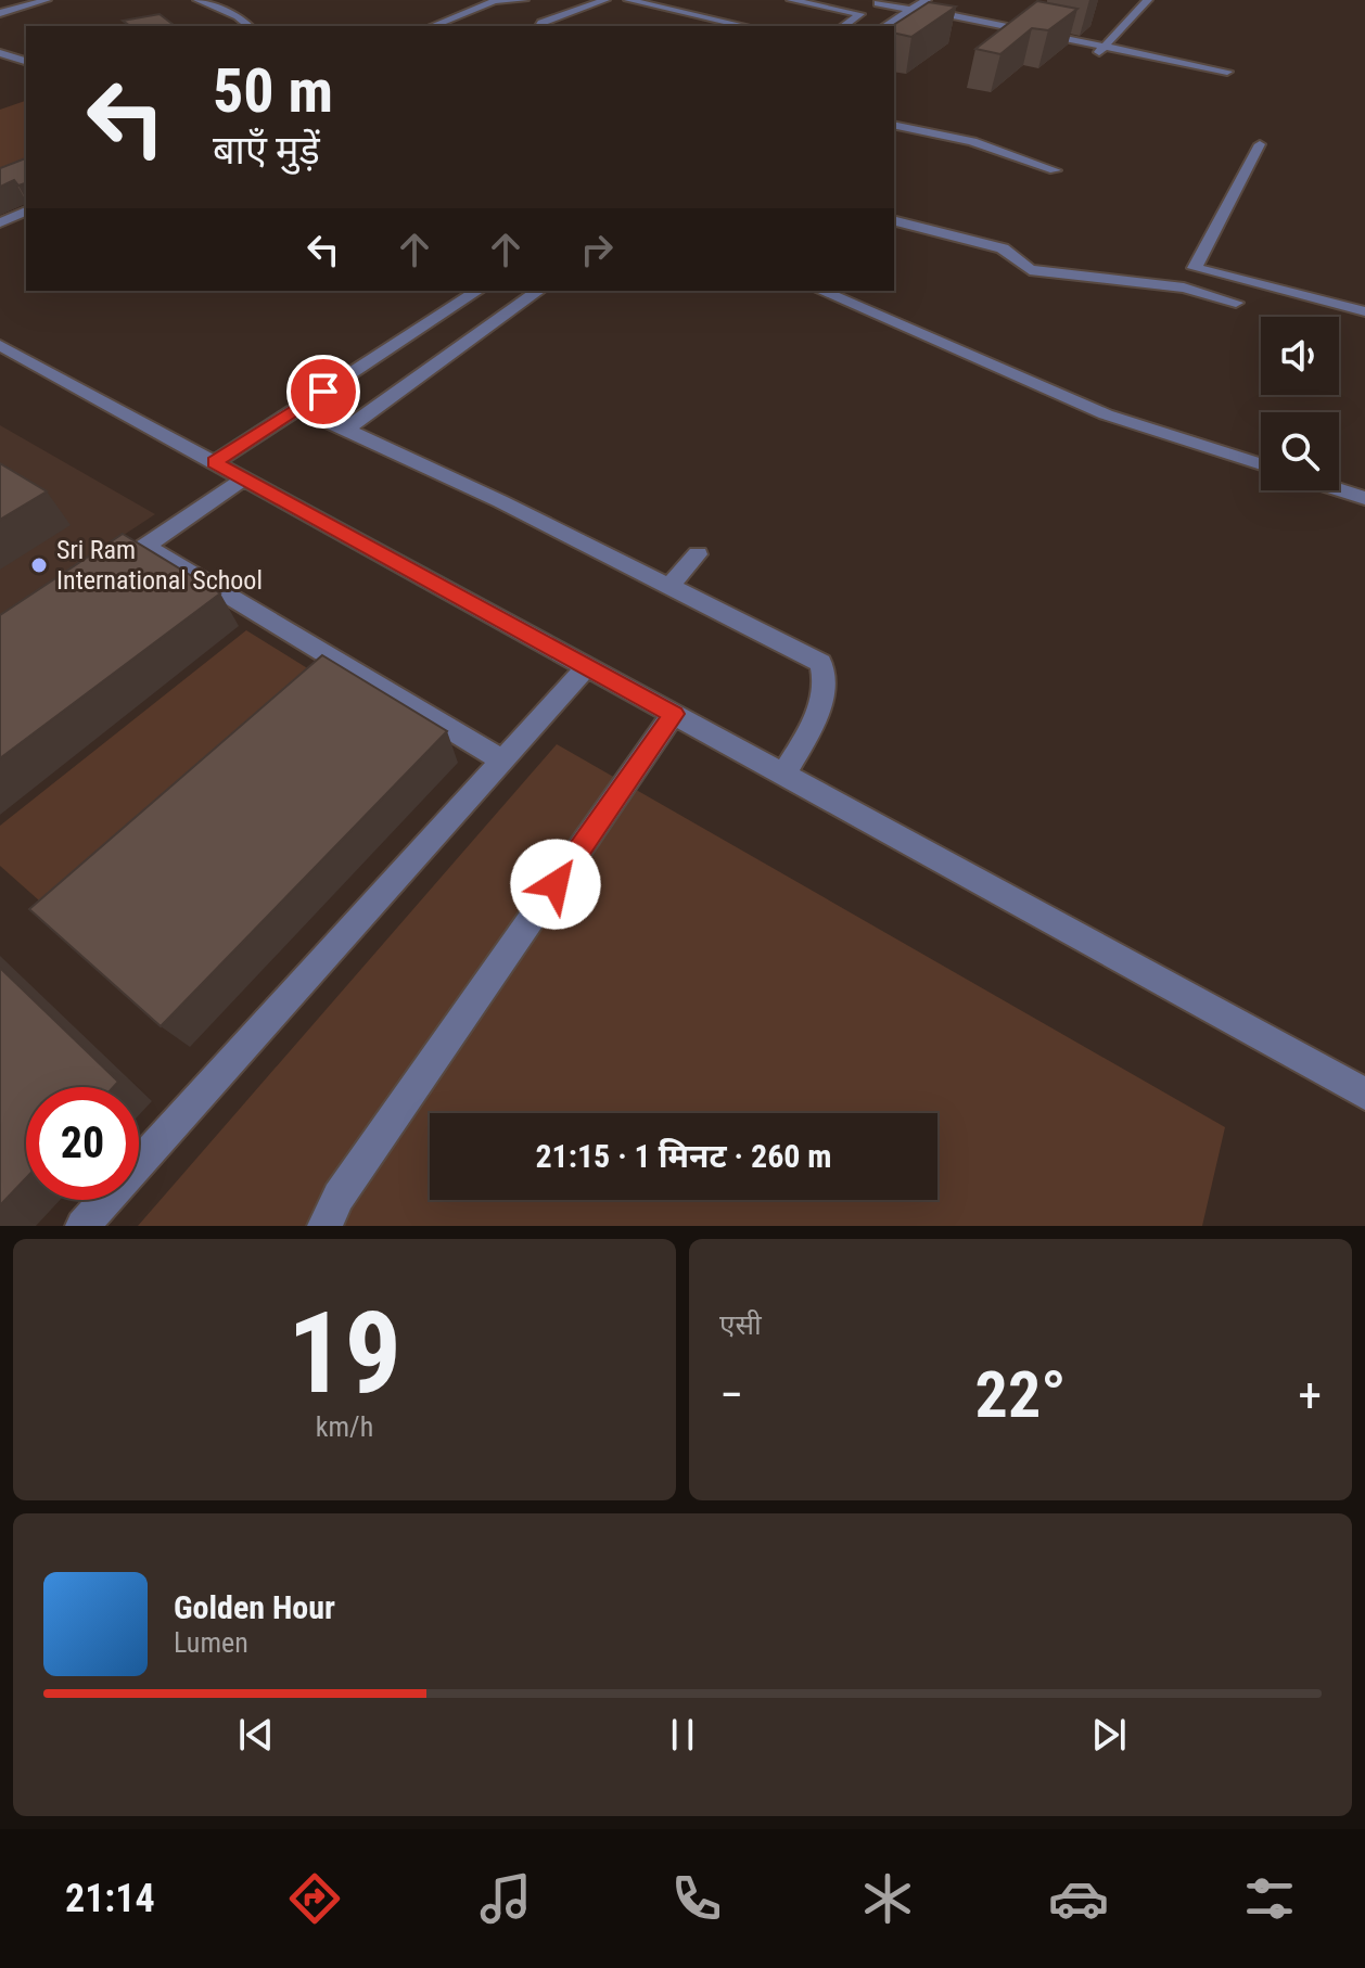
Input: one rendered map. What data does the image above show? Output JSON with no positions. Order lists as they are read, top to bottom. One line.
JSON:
{"places":["Sri Ram International School"],"page":{"turn":["50 m","बाएँ मुड़ें"],"limit":"20","trip":"21:15 · 1 मिनट · 260 m","tile":[["19","km/h"],"एसी"],"heat":["−","22°","+"],"song":["Golden Hour","Lumen"],"tabs":"21:14"}}
